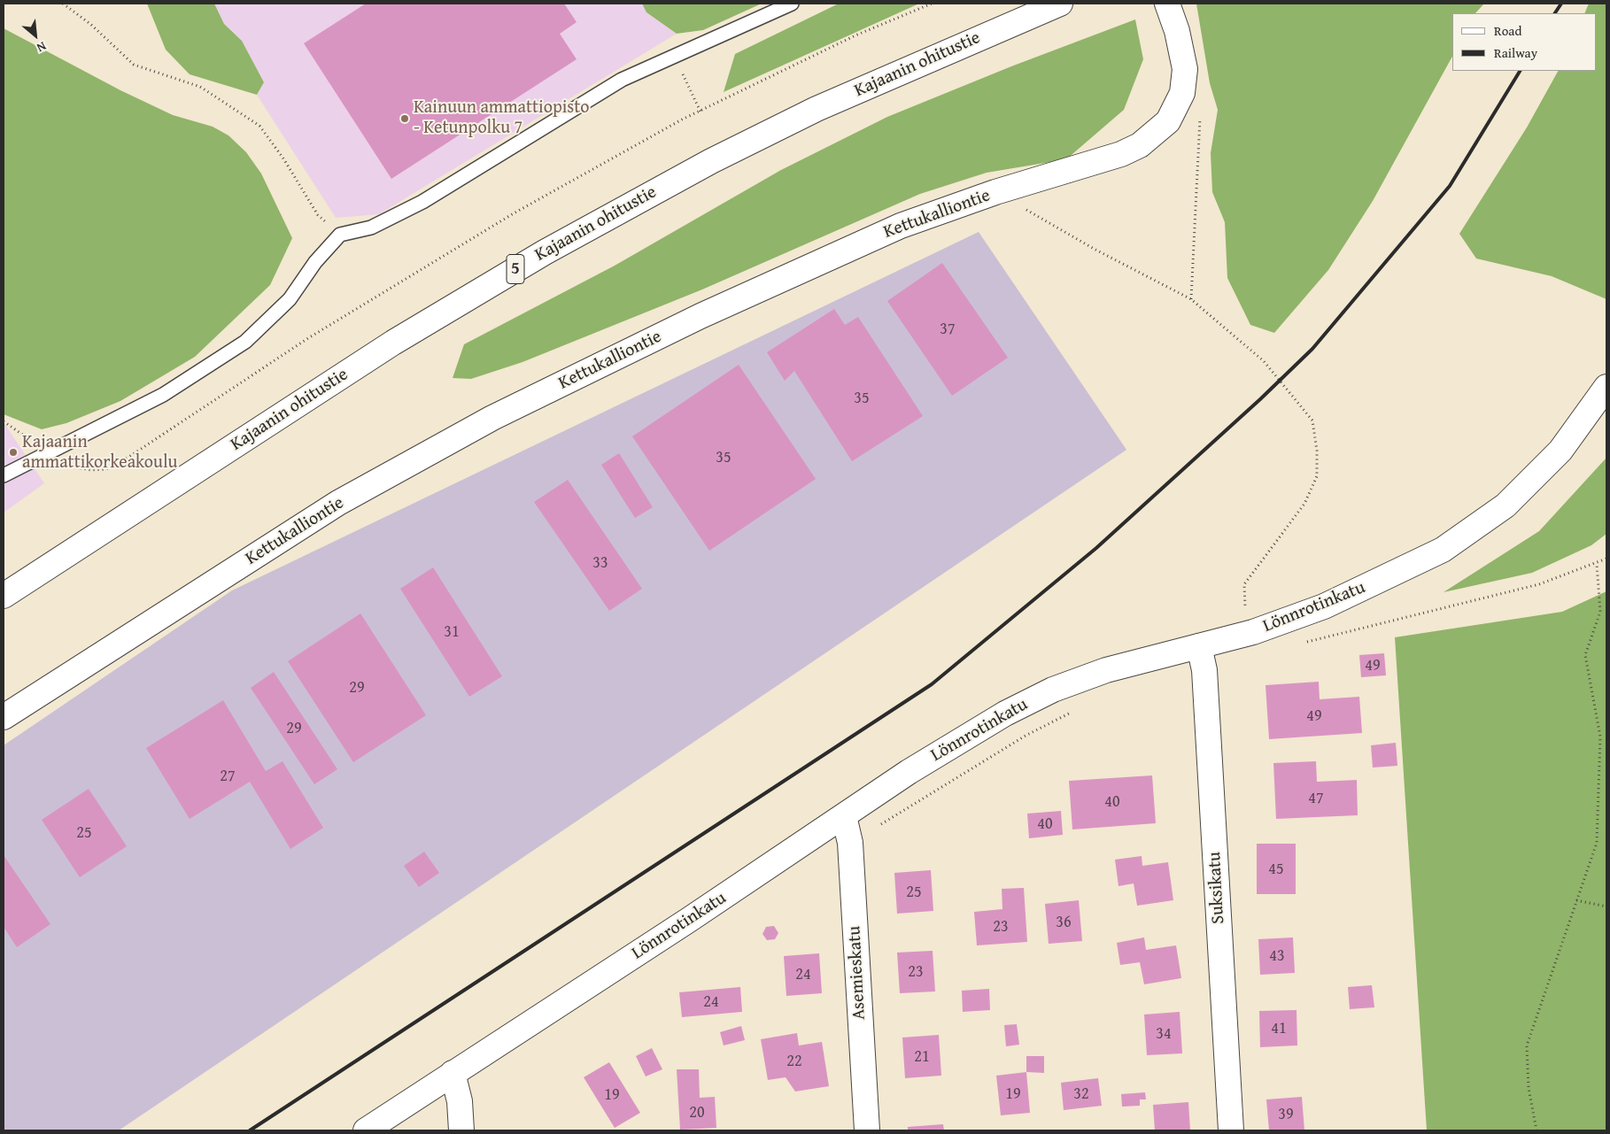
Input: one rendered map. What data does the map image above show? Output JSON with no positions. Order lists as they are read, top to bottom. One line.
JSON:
{"streets":{"main road":["Kajaanin ohitustie","Kettukalliontie","5","Lönnrotinkatu","Suksikatu","Asemieskatu"]},"crossings":[["Lönnrotinkatu","Suksikatu"],["Lönnrotinkatu","Asemieskatu"]],"places":["Kainuun ammattiopisto - Ketunpolku 7","Kajaanin ammattikorkeakoulu"],"house_numbers":["37","35","35","33","31","49","29","49","29","27","47","40","40","25","45","25","36","23","43","23","24","24","41","34","21","22","19","32","19","20","39"],"legend":["Road","Railway"],"north":"bottom right"}
